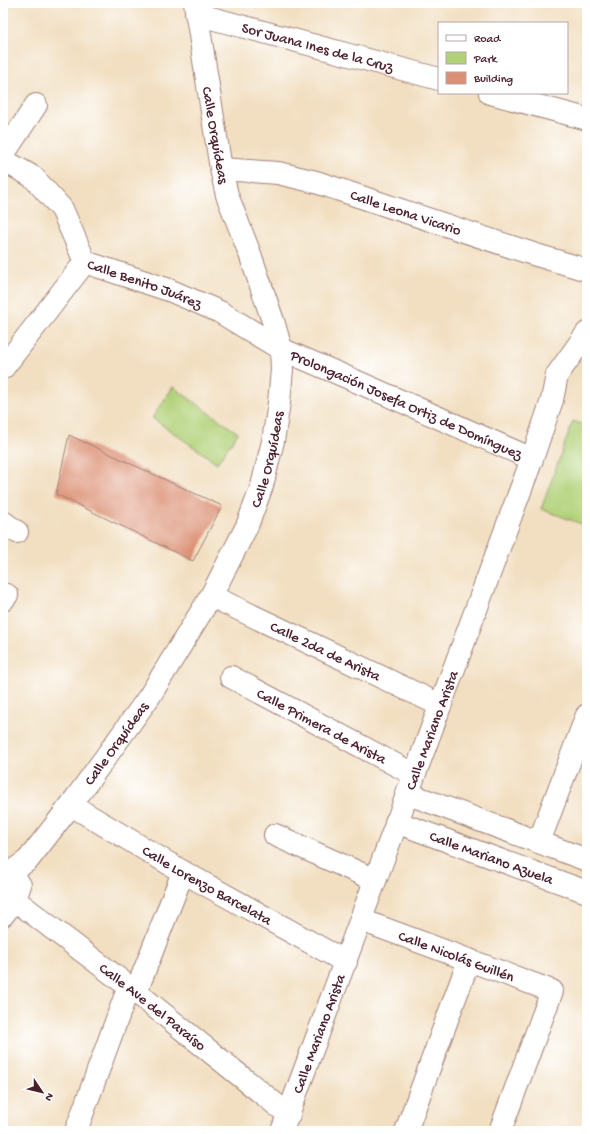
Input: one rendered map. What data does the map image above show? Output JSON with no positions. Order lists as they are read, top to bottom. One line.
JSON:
{"streets":{"street":["Sor Juana Ines de la Cruz","Calle Orquídeas","Calle Leona Vicario","Calle Benito Juárez","Prolongación Josefa Ortiz de Domínguez","Calle 2da de Arista","Calle Primera de Arista","Calle Mariano Arista","Calle Mariano Azuela","Calle Lorenzo Barcelata","Calle Nicolás Guillén","Calle Ave del Paraíso"]},"crossings":[["Sor Juana Ines de la Cruz","Calle Orquídeas"],["Calle Orquídeas","Calle Leona Vicario"],["Calle Orquídeas","Calle Benito Juárez"],["Calle Orquídeas","Prolongación Josefa Ortiz de Domínguez"],["Calle Orquídeas","Calle 2da de Arista"],["Calle Orquídeas","Calle Lorenzo Barcelata"],["Calle Orquídeas","Calle Ave del Paraíso"],["Calle Benito Juárez","Prolongación Josefa Ortiz de Domínguez"],["Prolongación Josefa Ortiz de Domínguez","Calle Mariano Arista"],["Calle 2da de Arista","Calle Mariano Arista"],["Calle Primera de Arista","Calle Mariano Arista"],["Calle Primera de Arista","Calle Mariano Azuela"],["Calle Mariano Arista","Calle Mariano Azuela"],["Calle Mariano Arista","Calle Lorenzo Barcelata"],["Calle Mariano Arista","Calle Nicolás Guillén"],["Calle Mariano Arista","Calle Ave del Paraíso"]],"legend":["Road","Park","Building"],"north":"bottom right"}
